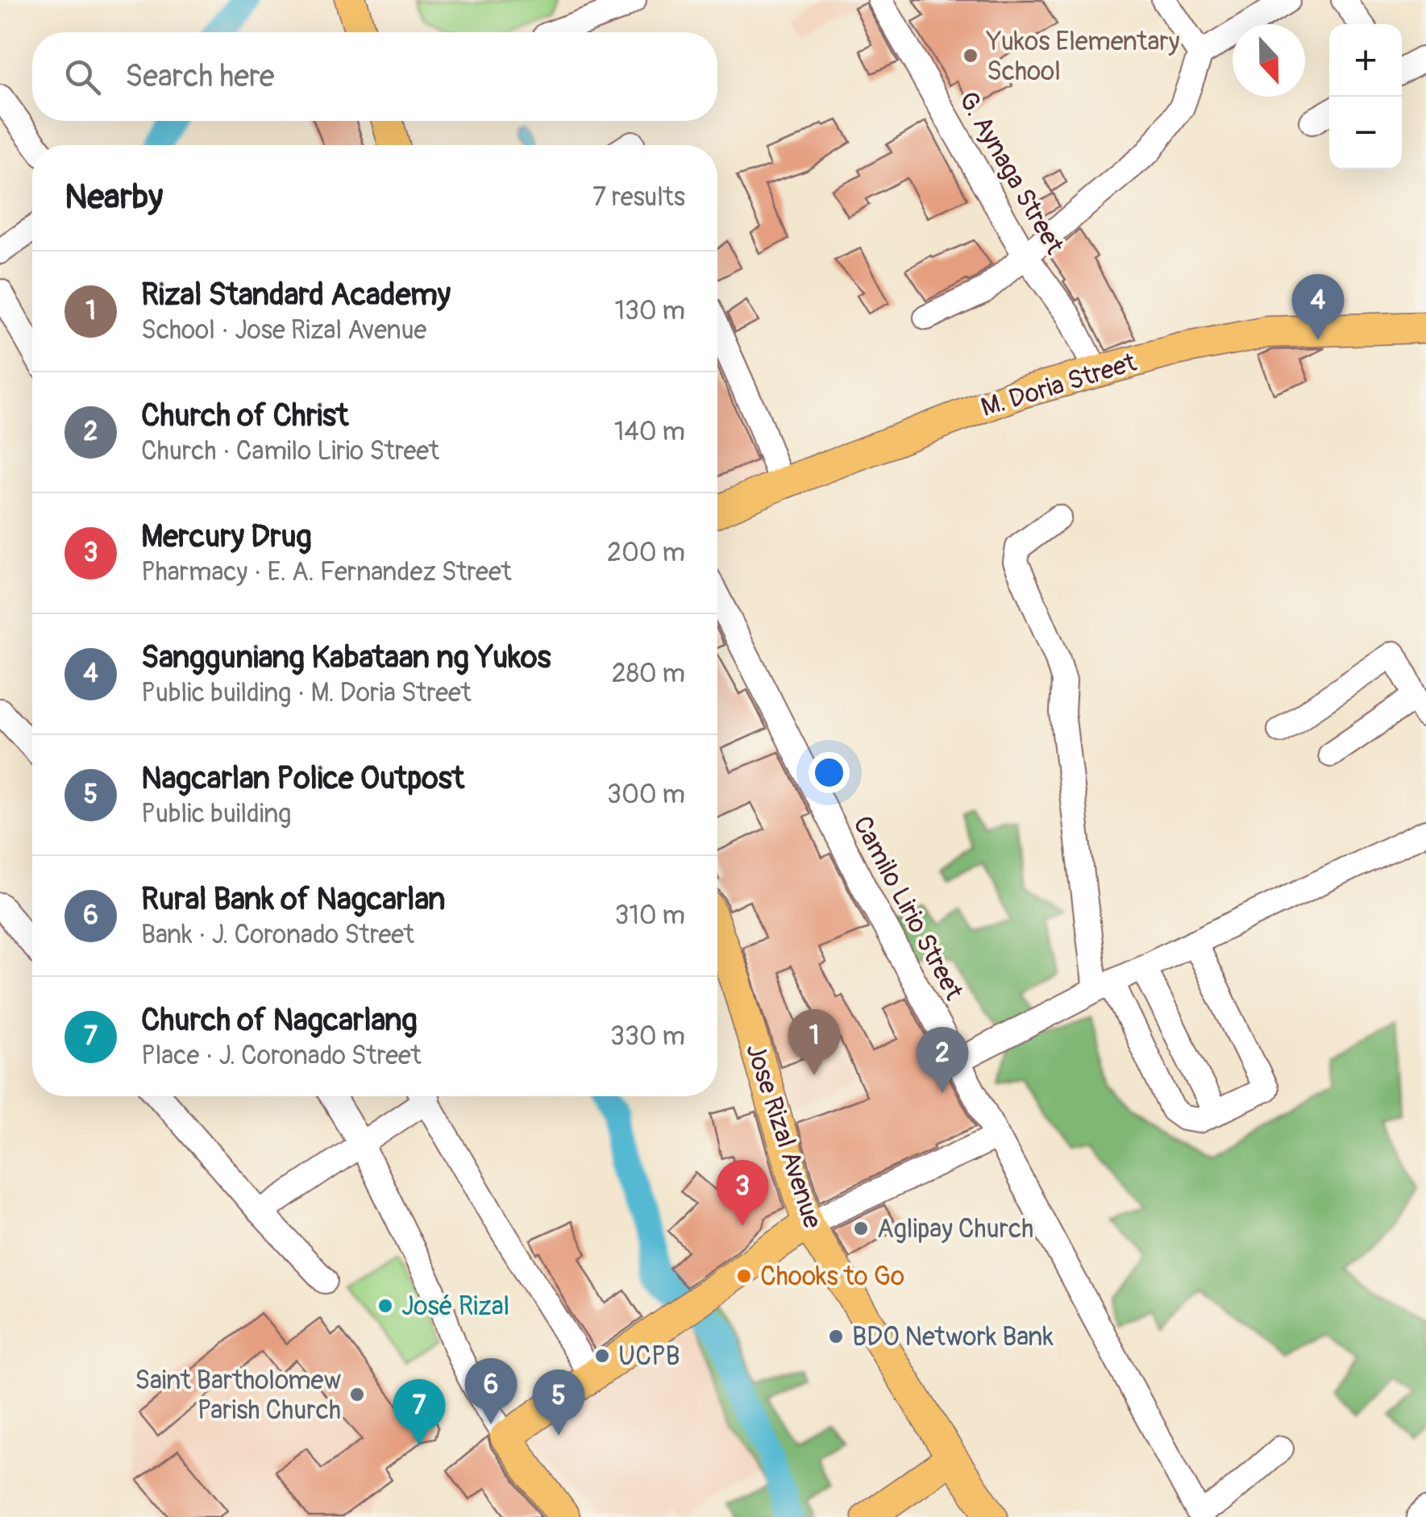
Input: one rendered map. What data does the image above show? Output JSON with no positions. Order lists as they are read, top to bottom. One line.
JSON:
{"streets":{"main road":["M. Doria Street","Jose Rizal Avenue"],"street":["G. Aynaga Street","Camilo Lirio Street"]},"crossings":[["G. Aynaga Street","M. Doria Street"]],"places":["Yukos Elementary School","Aglipay Church","Chooks to Go","José Rizal","BDO Network Bank","UCPB","Saint Bartholomew Parish Church"],"north":"bottom","page":{"map_buttons":["+","−"],"search":"Search here","heading":["Nearby","7 results"],"list":[{"mark":"1","name":"Rizal Standard Academy","note":"School · Jose Rizal Avenue","value":"130 m"},{"mark":"2","name":"Church of Christ","note":"Church · Camilo Lirio Street","value":"140 m"},{"mark":"3","name":"Mercury Drug","note":"Pharmacy · E. A. Fernandez Street","value":"200 m"},{"mark":"4","name":"Sangguniang Kabataan ng Yukos","note":"Public building · M. Doria Street","value":"280 m"},{"mark":"5","name":"Nagcarlan Police Outpost","note":"Public building","value":"300 m"},{"mark":"6","name":"Rural Bank of Nagcarlan","note":"Bank · J. Coronado Street","value":"310 m"},{"mark":"7","name":"Church of Nagcarlang","note":"Place · J. Coronado Street","value":"330 m"}],"pins":["4","1","2","3","6","5","7"]}}
